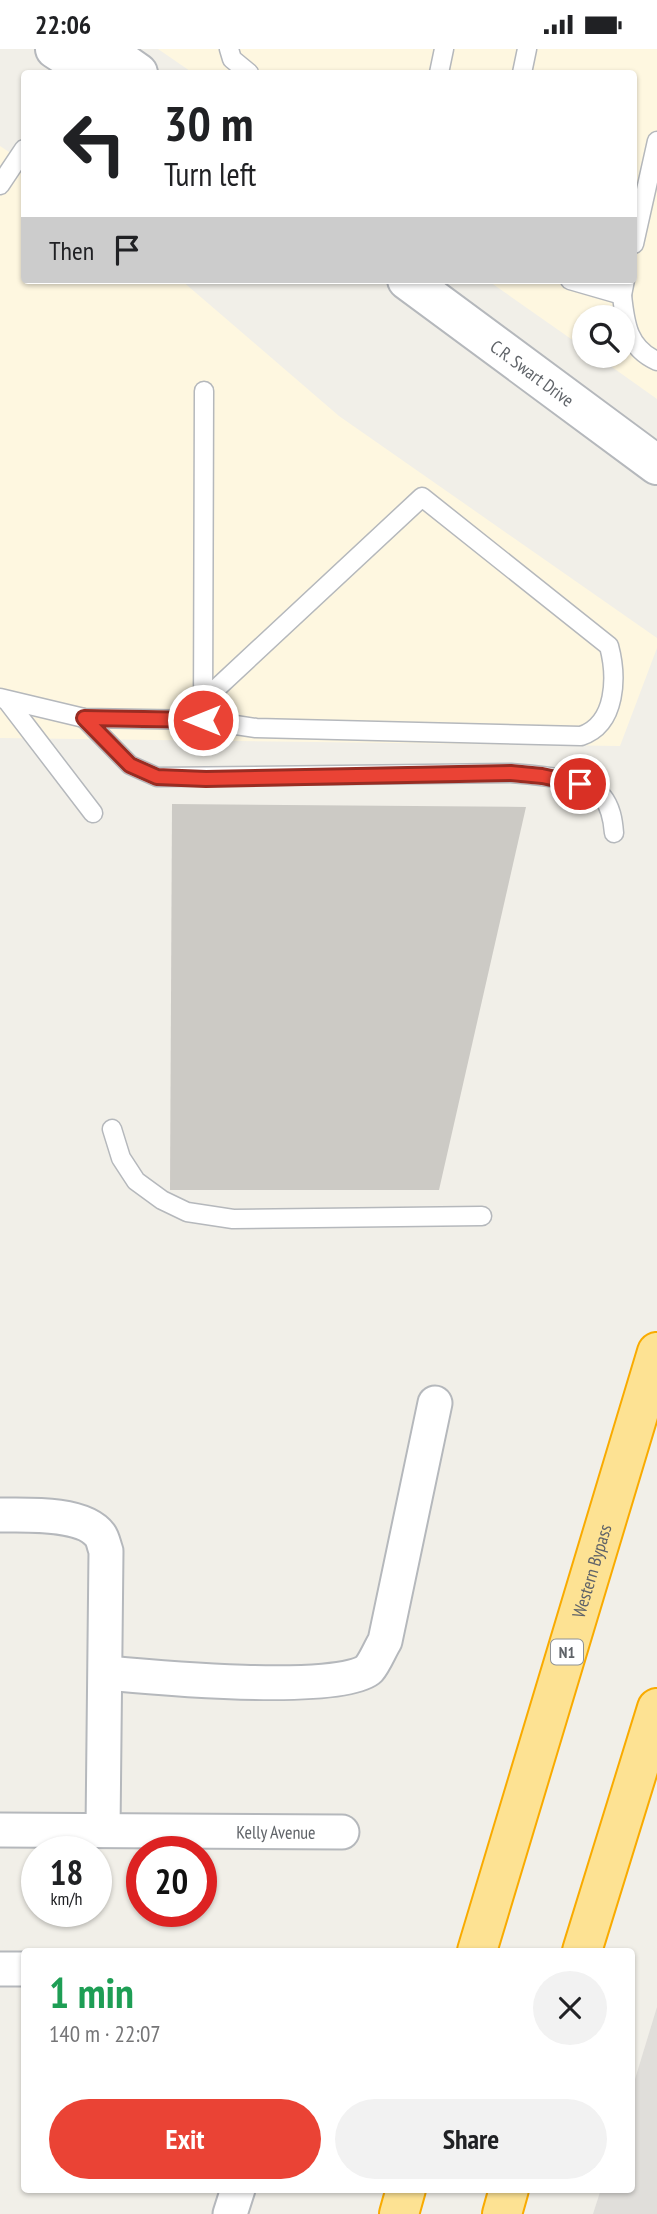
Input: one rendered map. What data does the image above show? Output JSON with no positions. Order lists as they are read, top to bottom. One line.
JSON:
{"streets":{"highway":["Western Bypass","N1"],"street":["C.R. Swart Drive","Kelly Avenue"]},"page":{"status":"22:06","turn":["30 m","Turn left"],"then":"Then","speed":"18 km/h","limit":"20","heading":["1 min","140 m · 22:07"],"buttons":["Exit","Share"]}}
